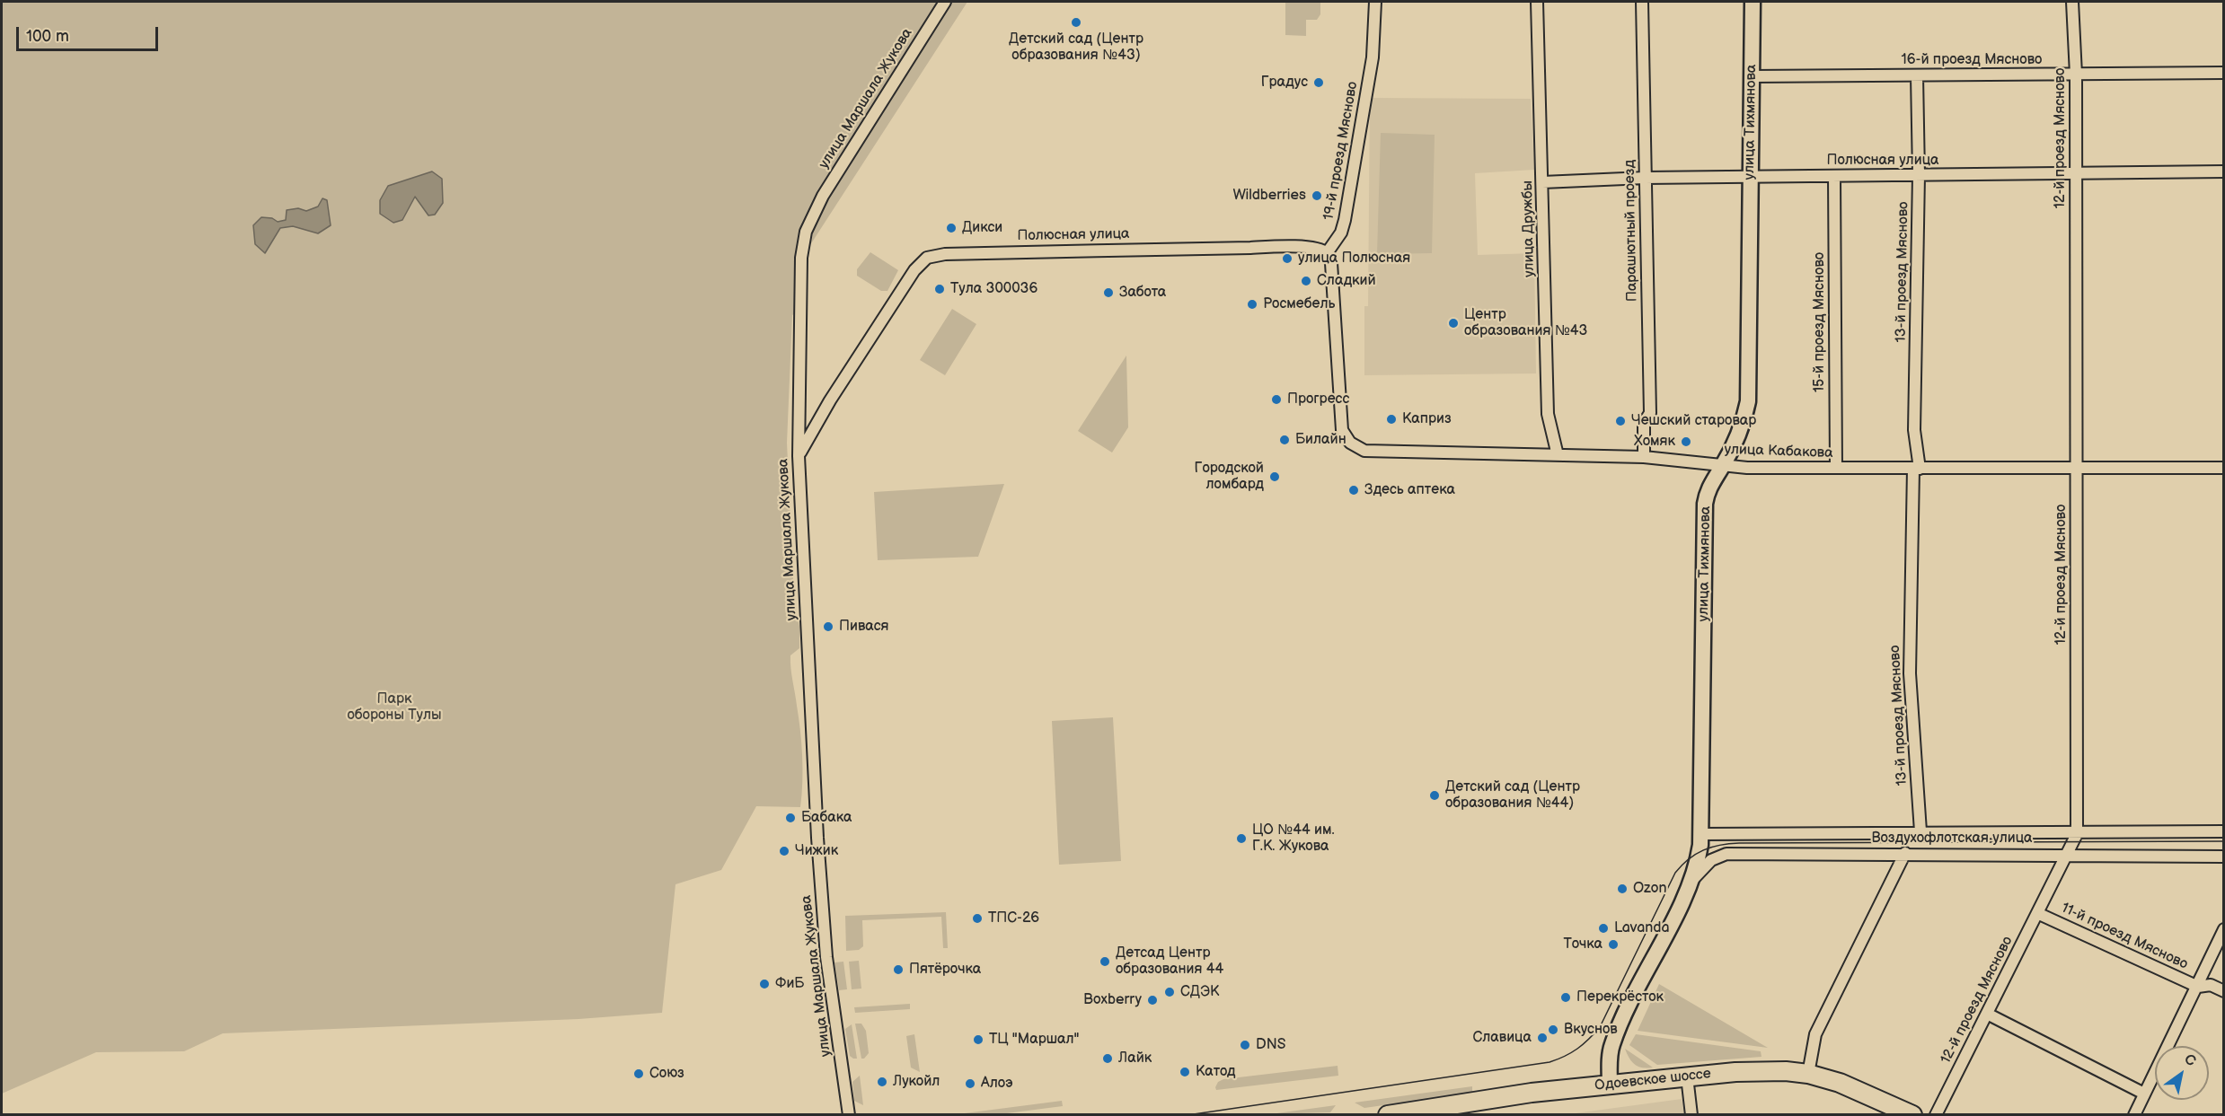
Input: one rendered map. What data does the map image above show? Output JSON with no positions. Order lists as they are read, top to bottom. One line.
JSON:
{"streets":{"main road":["Одоевское шоссе"],"street":["16-й проезд Мясново","улица Маршала Жукова","улица Тихмянова","12-й проезд Мясново","19-й проезд Мясново","Полюсная улица","улица Дружбы","Парашютный проезд","13-й проезд Мясново","15-й проезд Мясново","улица Кабакова","Воздухофлотская улица","11-й проезд Мясново"]},"crossings":[["16-й проезд Мясново","улица Тихмянова"],["16-й проезд Мясново","12-й проезд Мясново"],["16-й проезд Мясново","13-й проезд Мясново"],["улица Маршала Жукова","Полюсная улица"],["улица Тихмянова","Полюсная улица"],["улица Тихмянова","улица Кабакова"],["улица Тихмянова","Воздухофлотская улица"],["улица Тихмянова","Одоевское шоссе"],["12-й проезд Мясново","Полюсная улица"],["12-й проезд Мясново","улица Кабакова"],["12-й проезд Мясново","Воздухофлотская улица"],["12-й проезд Мясново","11-й проезд Мясново"],["19-й проезд Мясново","Полюсная улица"],["19-й проезд Мясново","улица Кабакова"],["Полюсная улица","улица Дружбы"],["Полюсная улица","Парашютный проезд"],["Полюсная улица","13-й проезд Мясново"],["Полюсная улица","15-й проезд Мясново"],["Полюсная улица","улица Кабакова"],["улица Дружбы","улица Кабакова"],["Парашютный проезд","улица Кабакова"],["13-й проезд Мясново","улица Кабакова"],["13-й проезд Мясново","Воздухофлотская улица"],["15-й проезд Мясново","улица Кабакова"]],"parks":["Парк обороны Тулы"],"places":["Детский сад (Центр образования №43)","Градус","Wildberries","Дикси","улица Полюсная","Сладкий","Тула 300036","Забота","Росмебель","Центр образования №43","Прогресс","Каприз","Чешский старовар","Билайн","Хомяк","Городской ломбард","Здесь аптека","Пивася","Детский сад (Центр образования №44)","Бабака","ЦО №44 им. Г.К. Жукова","Чижик","Ozon","ТПС-26","Lavanda","Точка","Детсад Центр образования 44","Пятёрочка","ФиБ","СДЭК","Перекрёсток","Boxberry","Вкуснов","Славица","ТЦ \"Маршал\"","DNS","Лайк","Катод","Союз","Лукойл","Алоэ"],"scale_bar":"100 m","north":"top right"}
